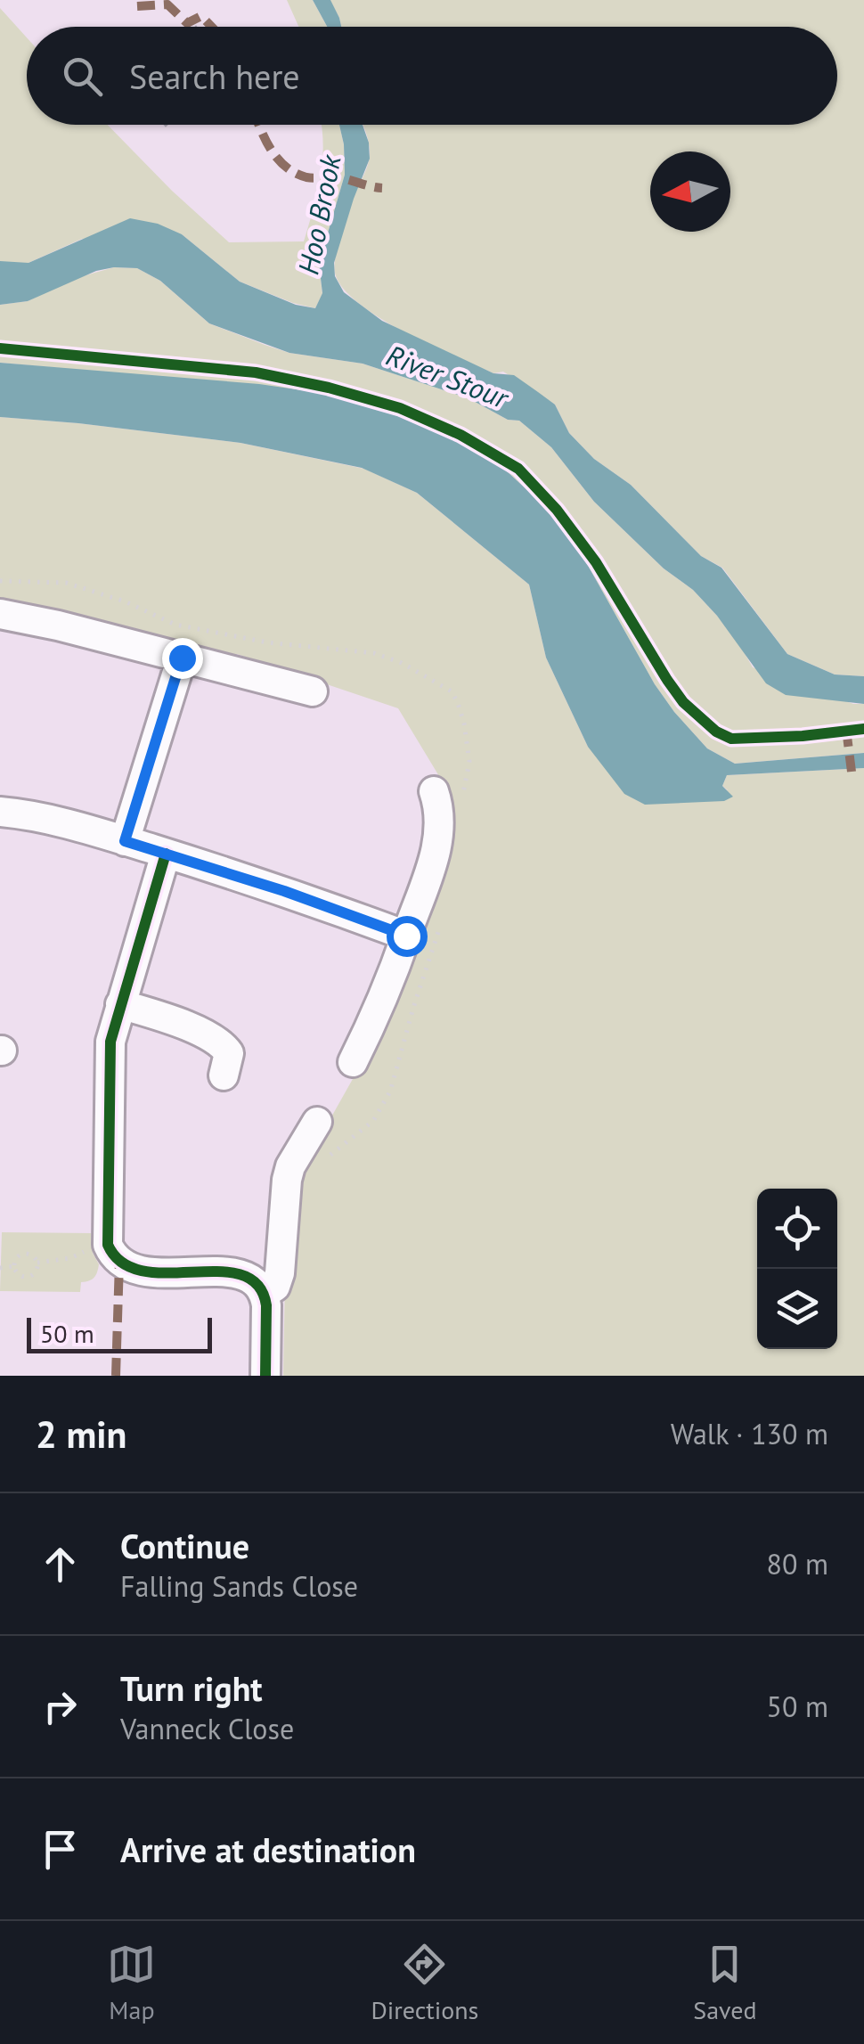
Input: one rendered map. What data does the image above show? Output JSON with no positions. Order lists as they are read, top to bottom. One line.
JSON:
{"water":["Hoo Brook","River Stour"],"scale_bar":"50 m","north":"left","page":{"search":"Search here","scale":"50 m","heading":["2 min","Walk · 130 m"],"list":[["Continue","Falling Sands Close","80 m"],["Turn right","Vanneck Close","50 m"],"Arrive at destination"],"nav":["Map","Directions","Saved"]}}
